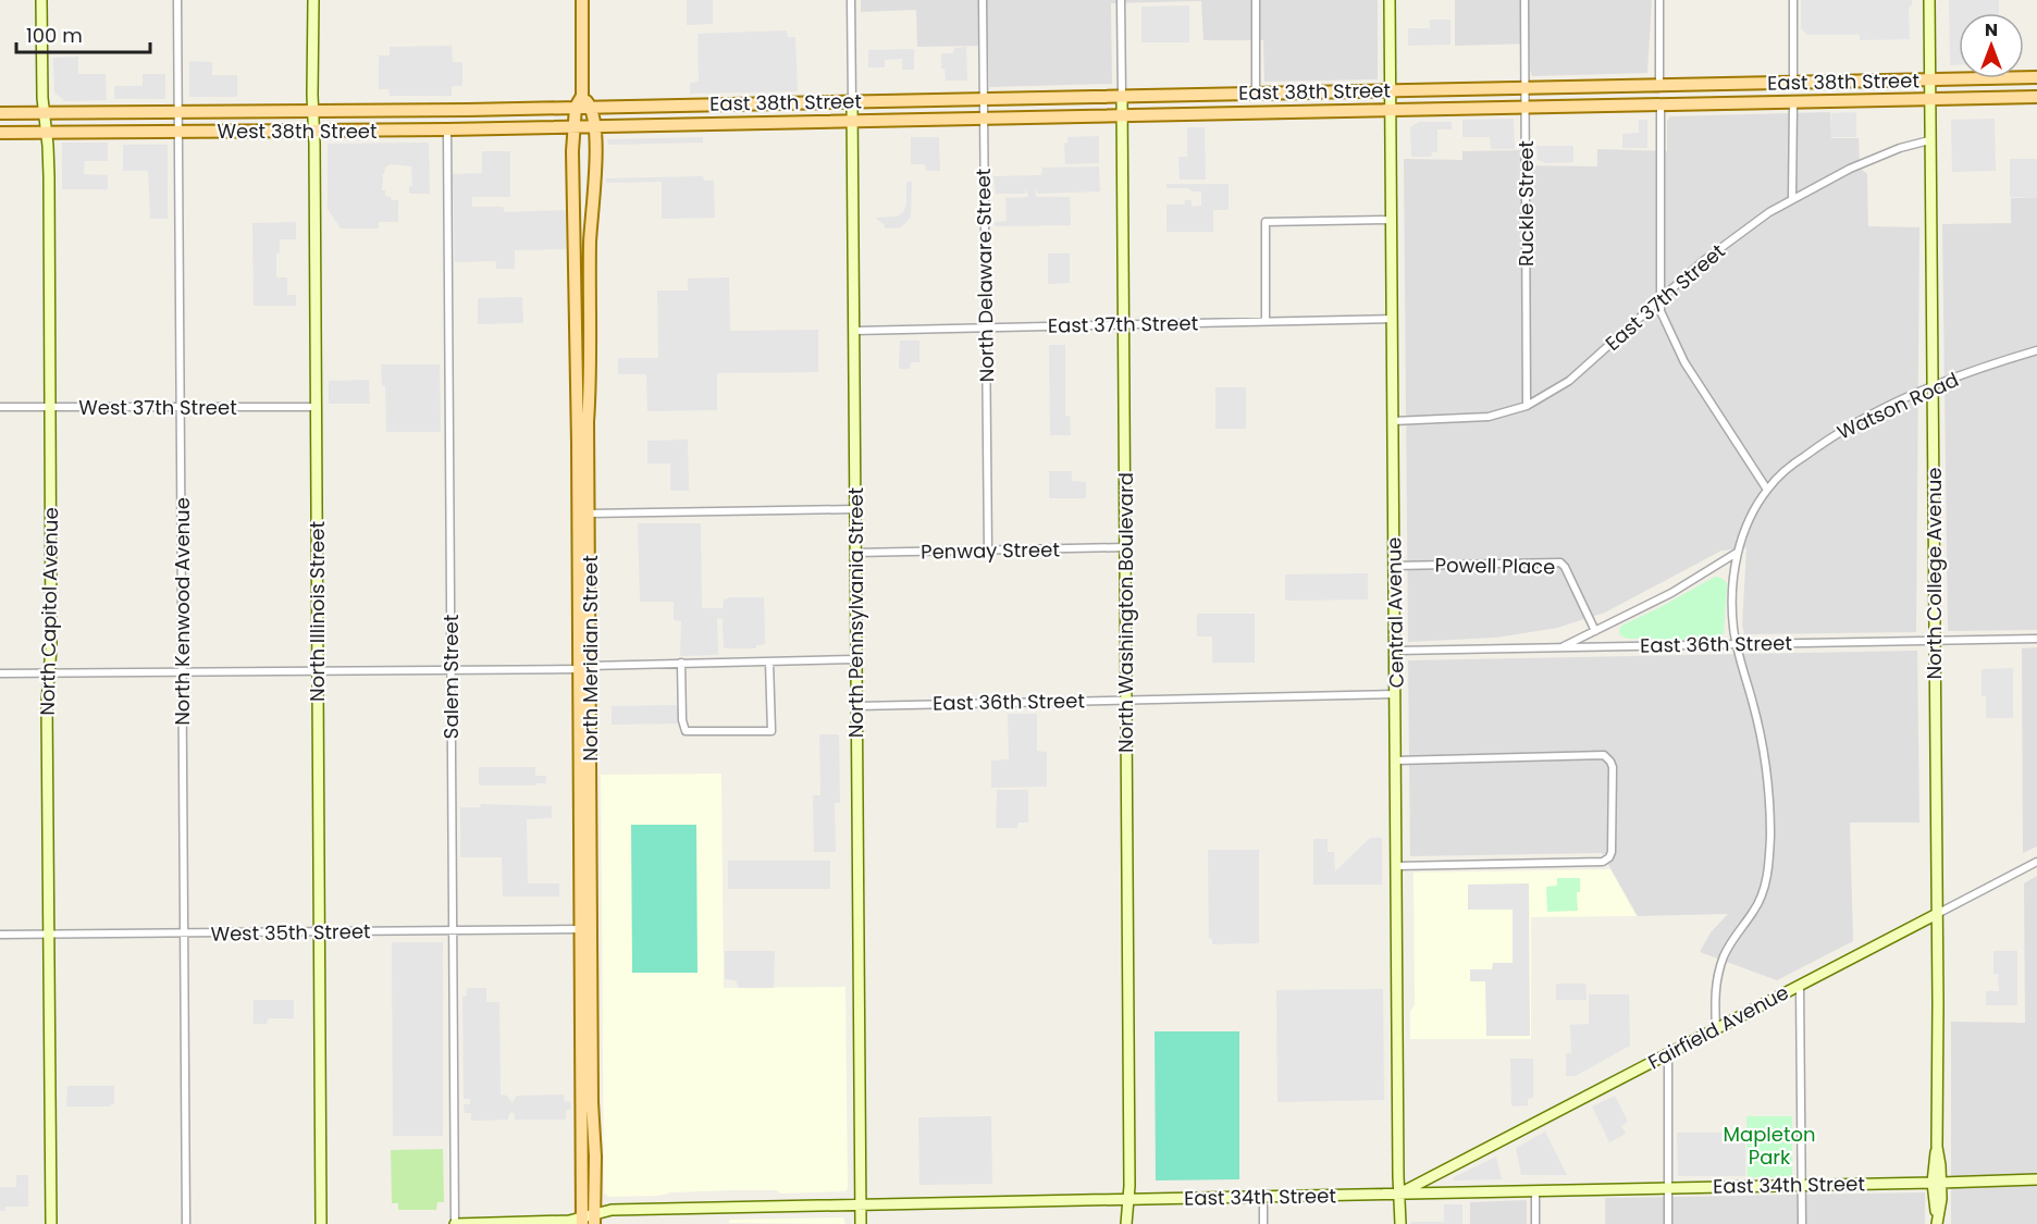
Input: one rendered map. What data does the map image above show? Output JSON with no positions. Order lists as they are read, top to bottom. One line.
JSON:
{"streets":{"main road":["East 38th Street","West 38th Street","North College Avenue","North Capitol Avenue","North Illinois Street","North Pennsylvania Street","North Washington Boulevard","Central Avenue","North Meridian Street","Fairfield Avenue","East 34th Street"],"street":["Ruckle Street","North Delaware Street","East 37th Street","Watson Road","West 37th Street","Penway Street","Powell Place","North Kenwood Avenue","East 36th Street","Salem Street","West 35th Street"]},"crossings":[["East 38th Street","West 38th Street"],["East 38th Street","Ruckle Street"],["East 38th Street","North Delaware Street"],["East 38th Street","North College Avenue"],["East 38th Street","North Pennsylvania Street"],["East 38th Street","North Washington Boulevard"],["East 38th Street","Central Avenue"],["East 38th Street","North Meridian Street"],["West 38th Street","North Capitol Avenue"],["West 38th Street","North Kenwood Avenue"],["West 38th Street","North Illinois Street"],["West 38th Street","North Meridian Street"],["West 38th Street","Salem Street"],["Ruckle Street","East 37th Street"],["North Delaware Street","East 37th Street"],["North Delaware Street","Penway Street"],["East 37th Street","North College Avenue"],["East 37th Street","North Pennsylvania Street"],["East 37th Street","North Washington Boulevard"],["East 37th Street","Central Avenue"],["Watson Road","North College Avenue"],["Watson Road","East 36th Street"],["Watson Road","Fairfield Avenue"],["West 37th Street","North Capitol Avenue"],["West 37th Street","North Kenwood Avenue"],["West 37th Street","North Illinois Street"],["Penway Street","North Pennsylvania Street"],["Penway Street","North Washington Boulevard"],["Powell Place","Central Avenue"],["North College Avenue","East 36th Street"],["North College Avenue","Fairfield Avenue"],["North College Avenue","East 34th Street"],["North Capitol Avenue","West 35th Street"],["North Kenwood Avenue","West 35th Street"],["North Illinois Street","West 35th Street"],["North Pennsylvania Street","East 36th Street"],["North Pennsylvania Street","East 34th Street"],["North Washington Boulevard","East 36th Street"],["North Washington Boulevard","East 34th Street"],["Central Avenue","East 36th Street"],["Central Avenue","Fairfield Avenue"],["Central Avenue","East 34th Street"],["North Meridian Street","West 35th Street"],["North Meridian Street","East 34th Street"],["Salem Street","West 35th Street"],["Salem Street","East 34th Street"],["Fairfield Avenue","East 34th Street"]],"parks":["Mapleton Park"],"scale_bar":"100 m","north":"top"}
